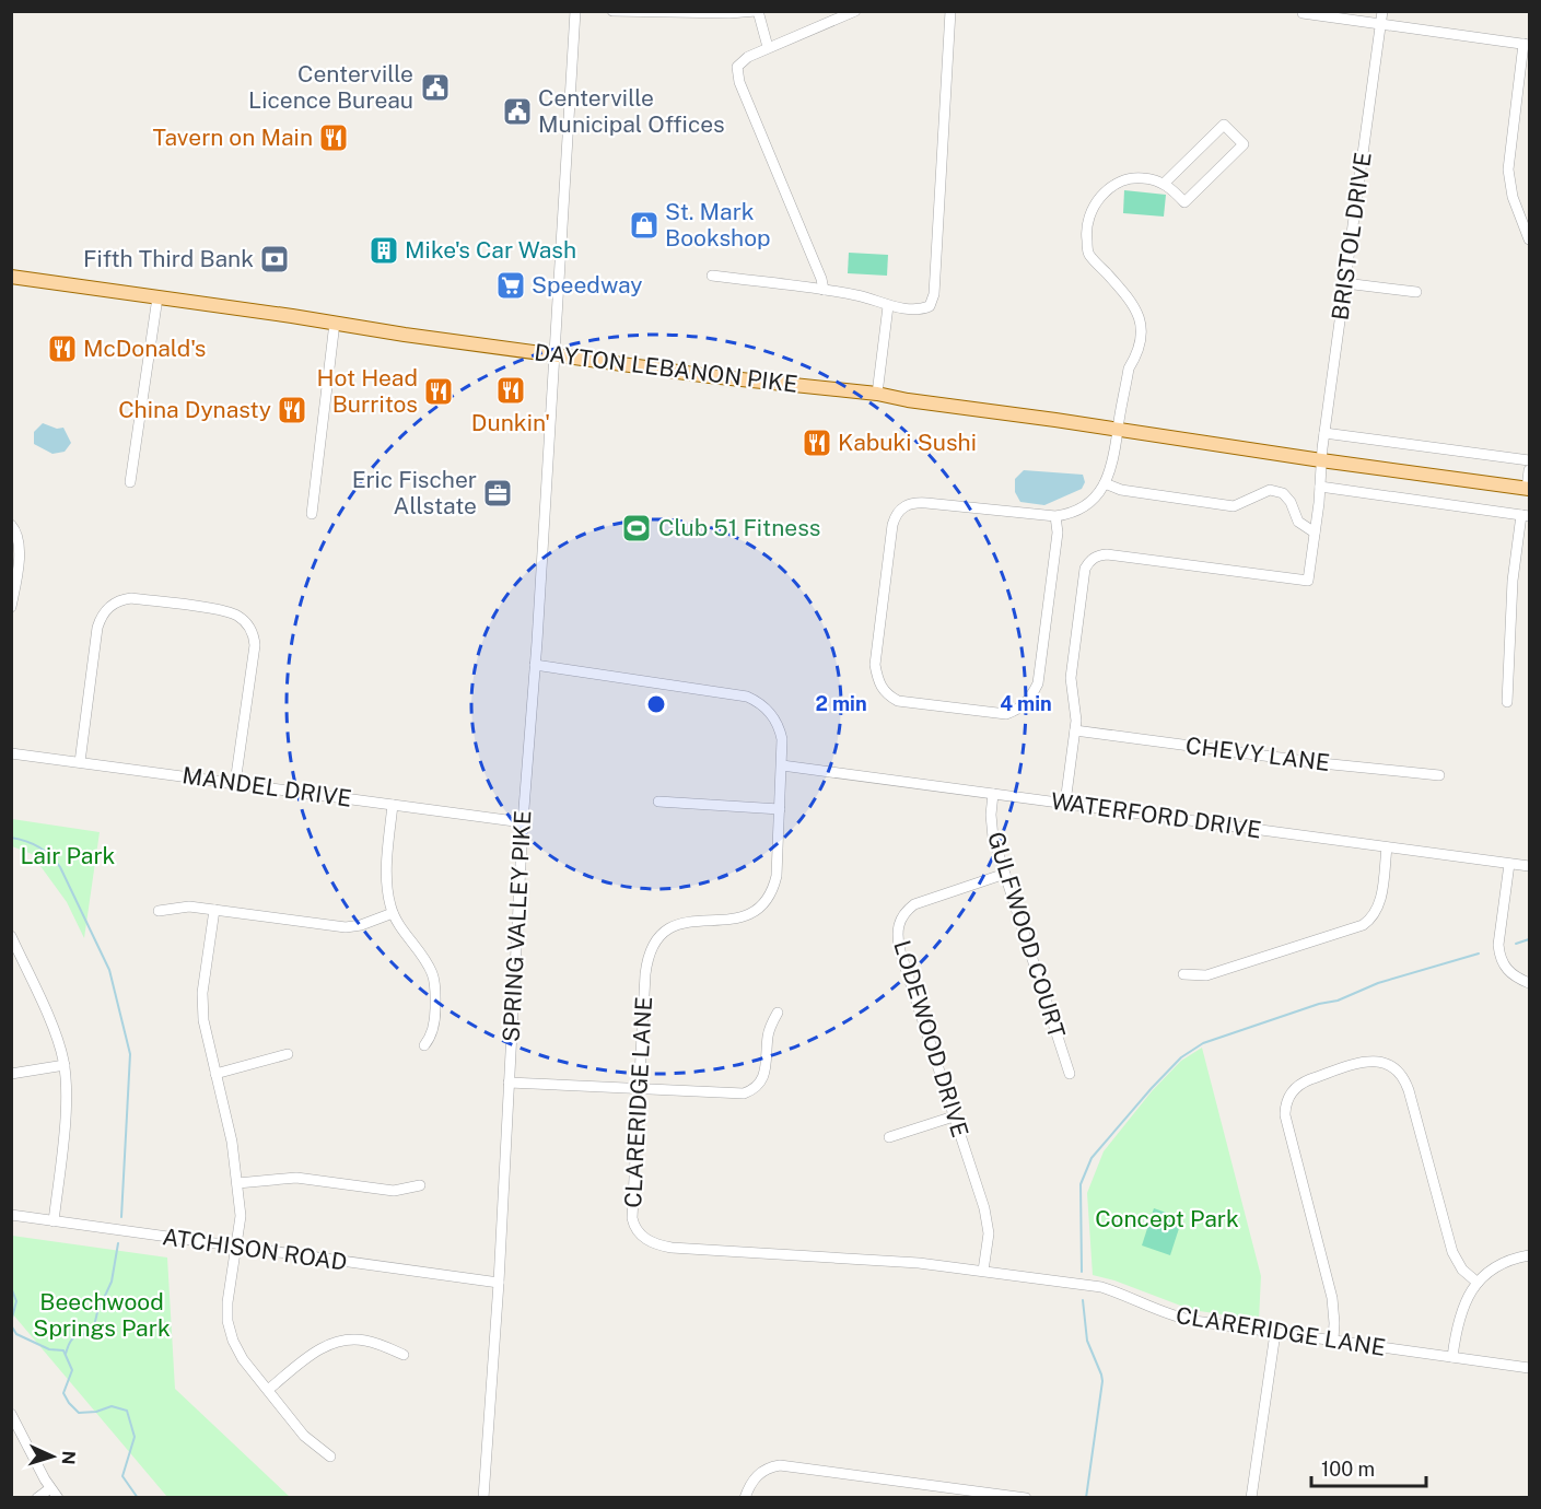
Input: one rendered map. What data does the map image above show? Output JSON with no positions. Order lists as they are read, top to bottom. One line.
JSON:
{"streets":{"main road":["DAYTON LEBANON PIKE"],"street":["BRISTOL DRIVE","CHEVY LANE","MANDEL DRIVE","WATERFORD DRIVE","SPRING VALLEY PIKE","GULFWOOD COURT","LODEWOOD DRIVE","CLARERIDGE LANE","ATCHISON ROAD"]},"crossings":[["BRISTOL DRIVE","DAYTON LEBANON PIKE"],["BRISTOL DRIVE","CHEVY LANE"],["DAYTON LEBANON PIKE","SPRING VALLEY PIKE"],["MANDEL DRIVE","SPRING VALLEY PIKE"],["WATERFORD DRIVE","GULFWOOD COURT"],["WATERFORD DRIVE","CLARERIDGE LANE"],["SPRING VALLEY PIKE","CLARERIDGE LANE"],["SPRING VALLEY PIKE","ATCHISON ROAD"],["GULFWOOD COURT","LODEWOOD DRIVE"],["LODEWOOD DRIVE","CLARERIDGE LANE"]],"parks":["Lair Park","Concept Park","Beechwood Springs Park"],"places":{"public building":["Centerville Licence Bureau","Centerville Municipal Offices"],"restaurant":["Tavern on Main","McDonald's","Dunkin'","Hot Head Burritos","China Dynasty","Kabuki Sushi"],"shop":["St. Mark Bookshop"],"building":["Mike's Car Wash"],"bank":["Fifth Third Bank"],"supermarket":["Speedway"],"office":["Eric Fischer Allstate"],"sports":["Club 51 Fitness"]},"scale_bar":"100 m","north":"right","rings":["2 min","4 min"]}
